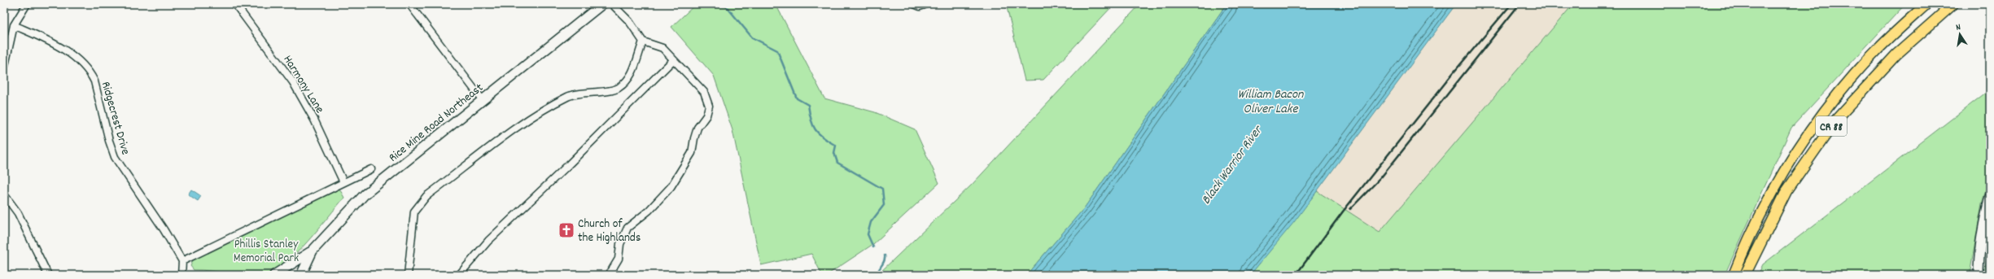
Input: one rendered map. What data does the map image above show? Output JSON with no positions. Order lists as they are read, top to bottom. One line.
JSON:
{"streets":{"main road":["Rice Mine Road Northeast","CR 88"],"street":["Harmony Lane","Ridgecrest Drive"]},"water":["William Bacon Oliver Lake","Black Warrior River"],"parks":["Phillis Stanley Memorial Park"],"places":{"church":["Church of the Highlands"]},"north":"top"}
